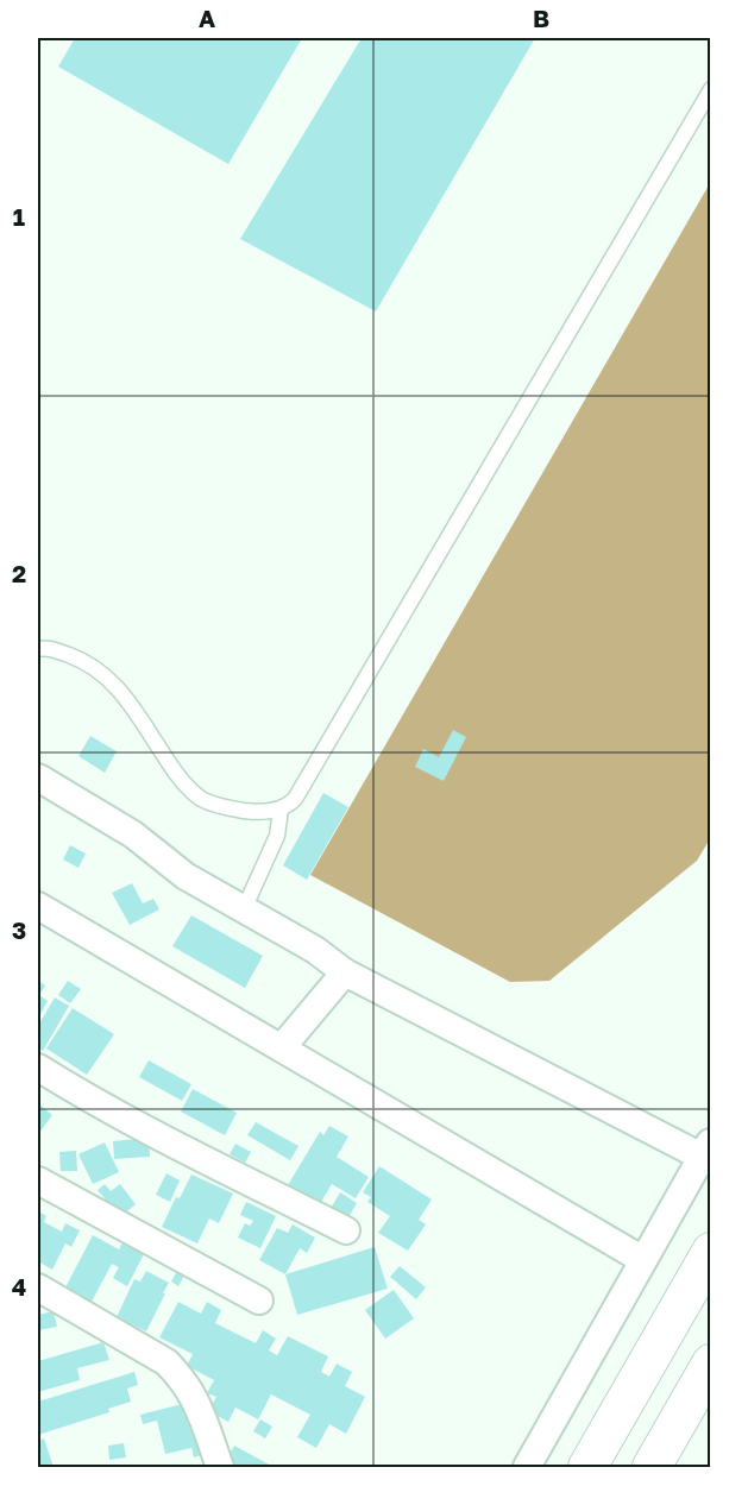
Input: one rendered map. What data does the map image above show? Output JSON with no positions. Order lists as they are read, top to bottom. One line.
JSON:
{"grid":{"columns":["A","B"],"rows":["1","2","3","4"]}}
